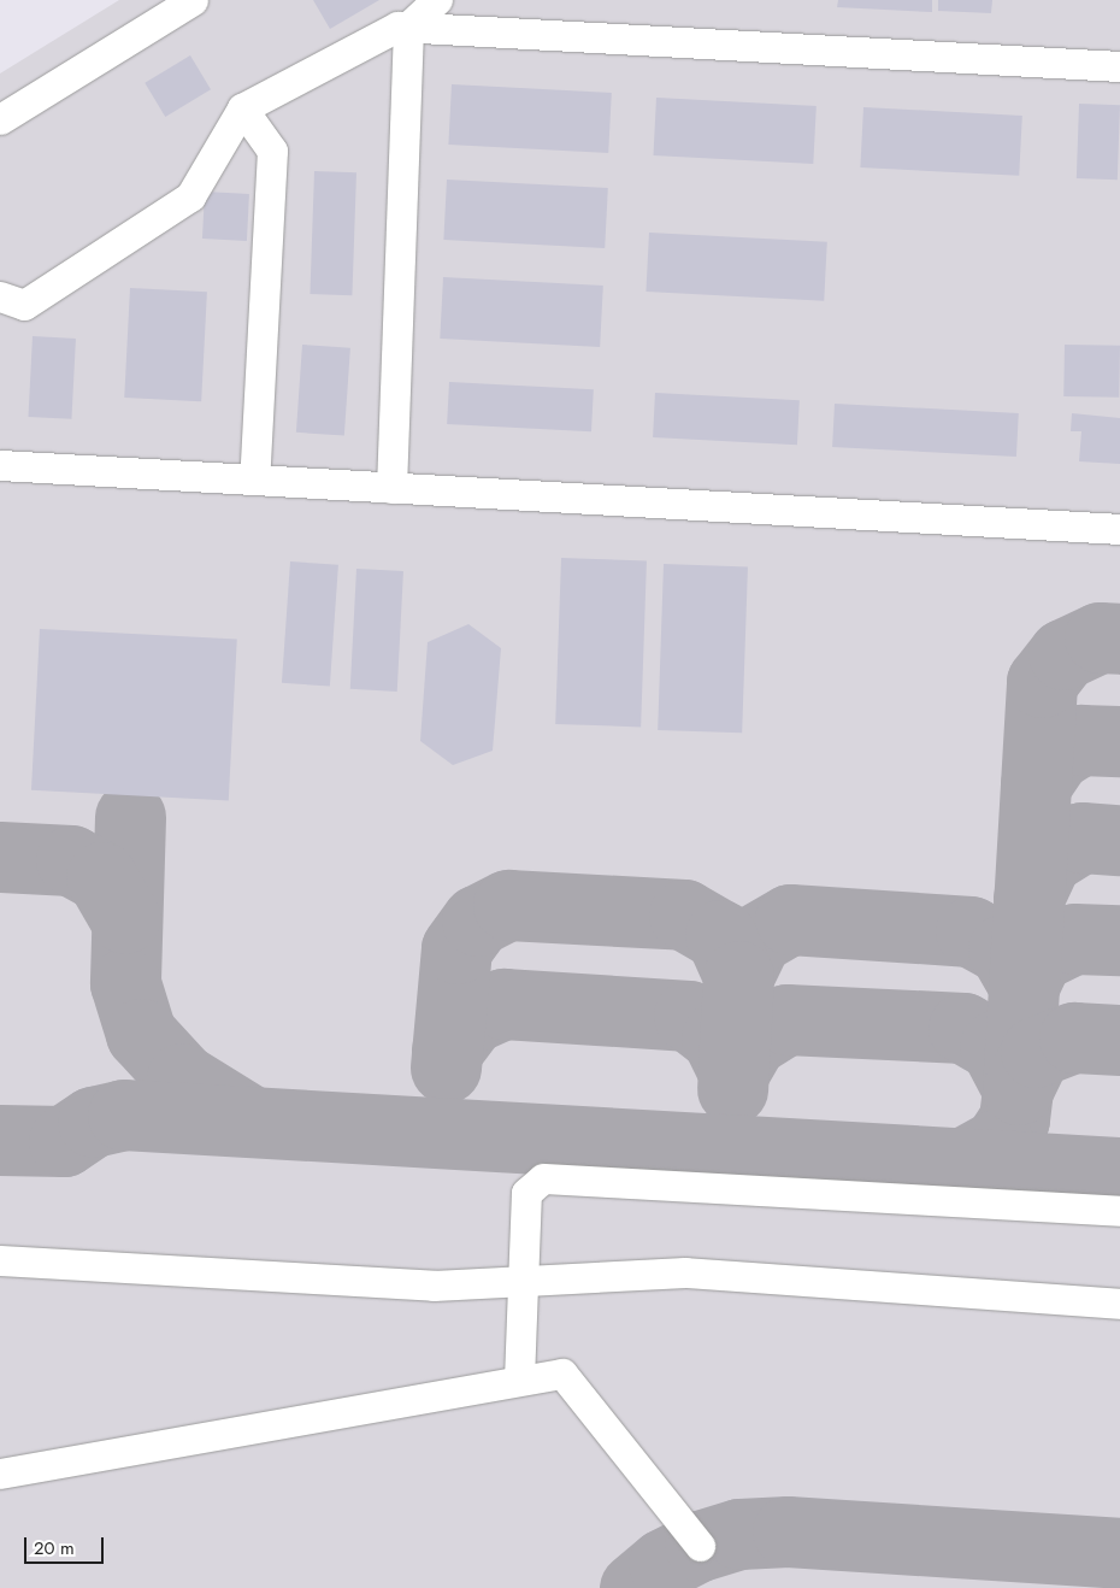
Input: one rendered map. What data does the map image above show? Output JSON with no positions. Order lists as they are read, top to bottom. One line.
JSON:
{"scale_bar":"20 m"}
